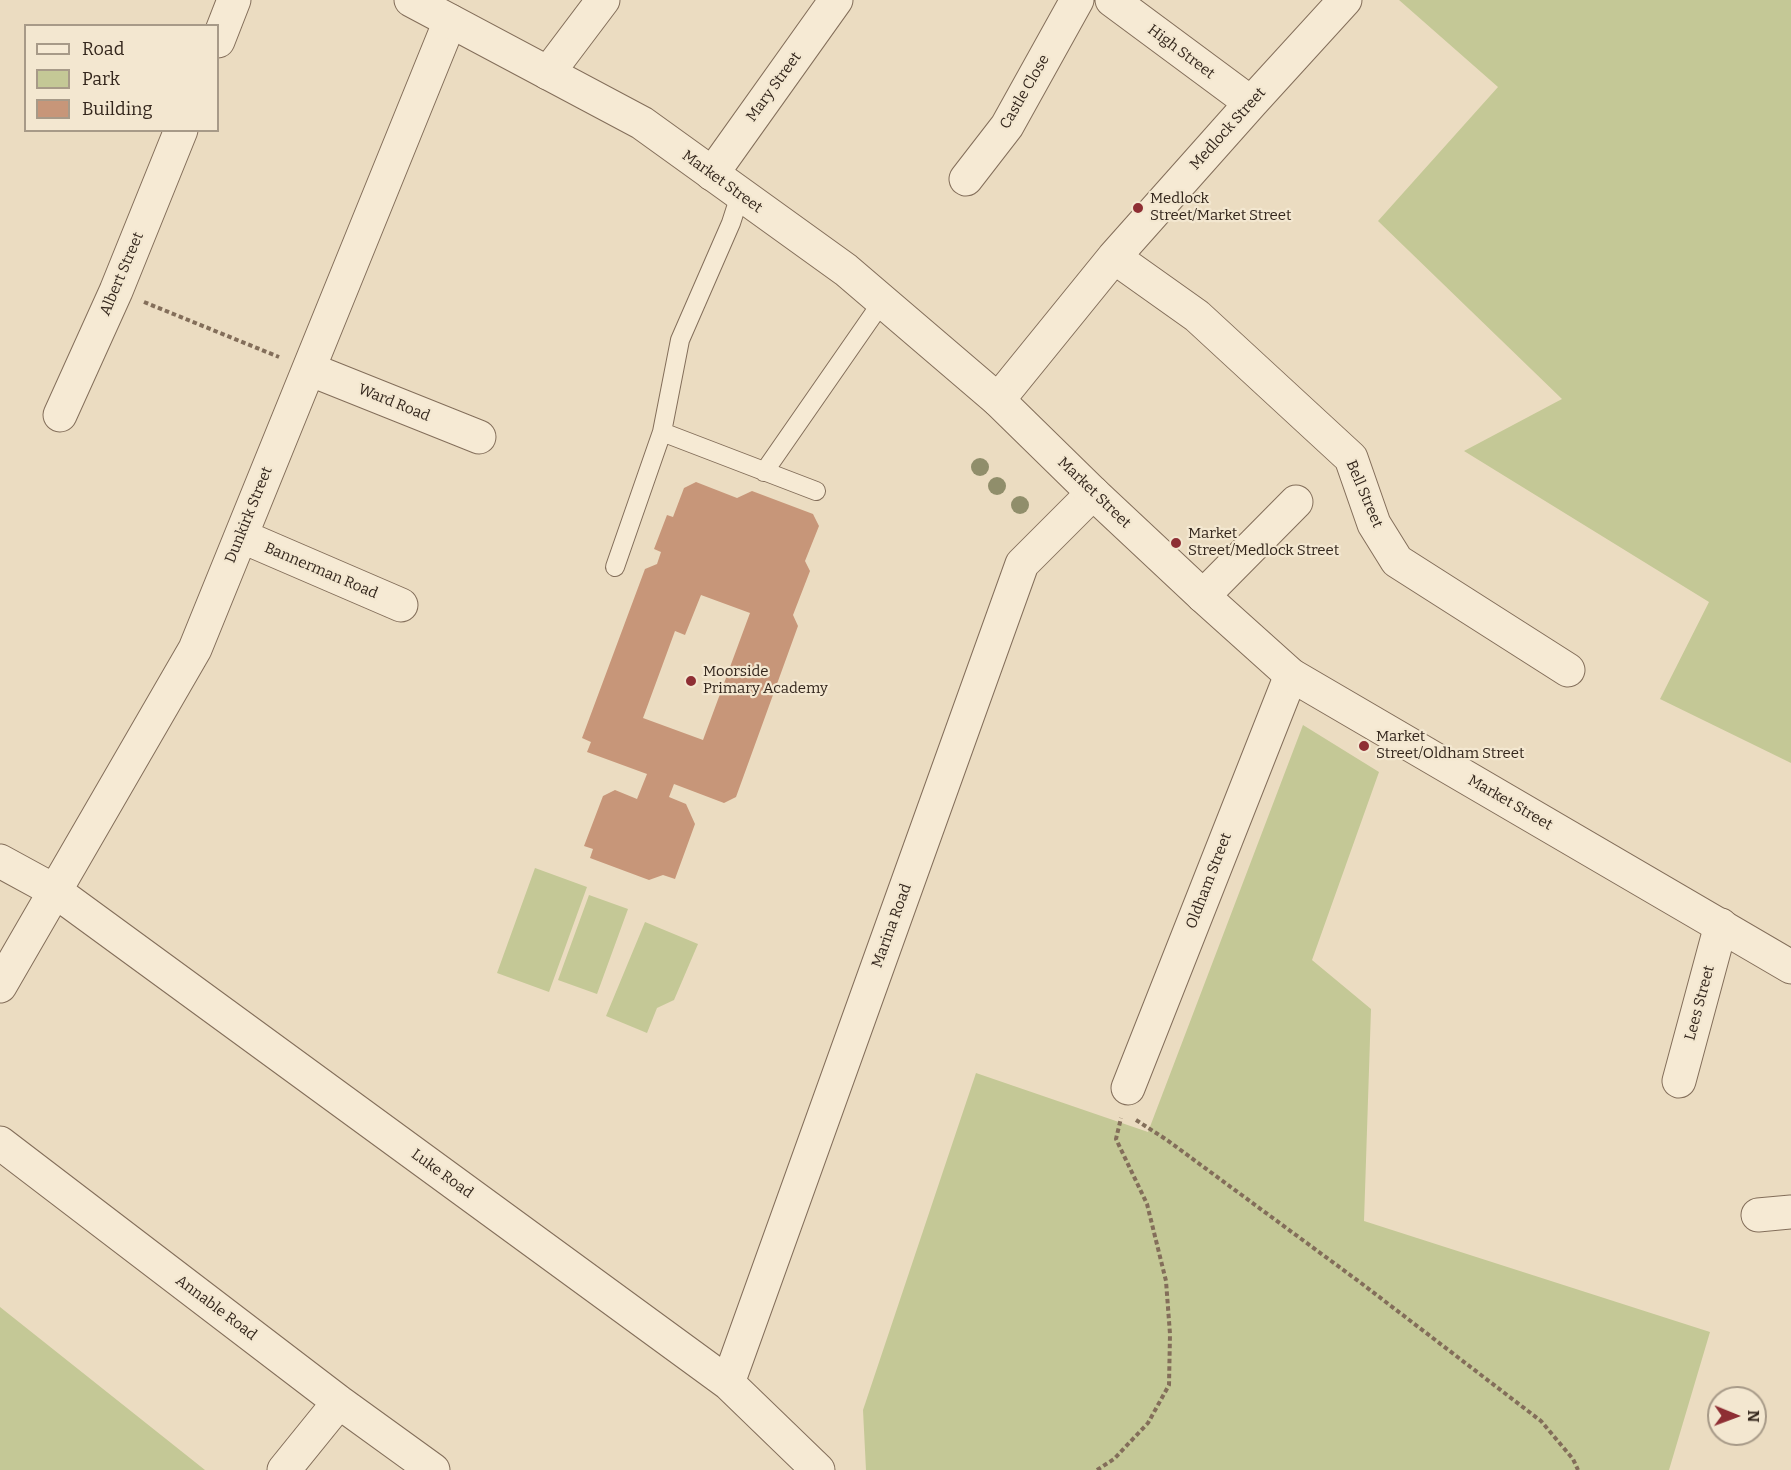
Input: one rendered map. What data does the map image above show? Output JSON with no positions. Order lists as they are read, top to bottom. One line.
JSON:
{"streets":{"street":["High Street","Mary Street","Castle Close","Medlock Street","Market Street","Albert Street","Ward Road","Bell Street","Dunkirk Street","Bannerman Road","Oldham Street","Marina Road","Lees Street","Luke Road","Annable Road"]},"crossings":[["High Street","Medlock Street"],["Mary Street","Market Street"],["Medlock Street","Market Street"],["Medlock Street","Bell Street"],["Market Street","Dunkirk Street"],["Market Street","Oldham Street"],["Market Street","Marina Road"],["Market Street","Lees Street"],["Ward Road","Dunkirk Street"],["Dunkirk Street","Bannerman Road"],["Dunkirk Street","Luke Road"],["Marina Road","Luke Road"]],"places":["Medlock Street/Market Street","Market Street/Medlock Street","Moorside Primary Academy","Market Street/Oldham Street"],"legend":["Road","Park","Building"],"north":"right"}
